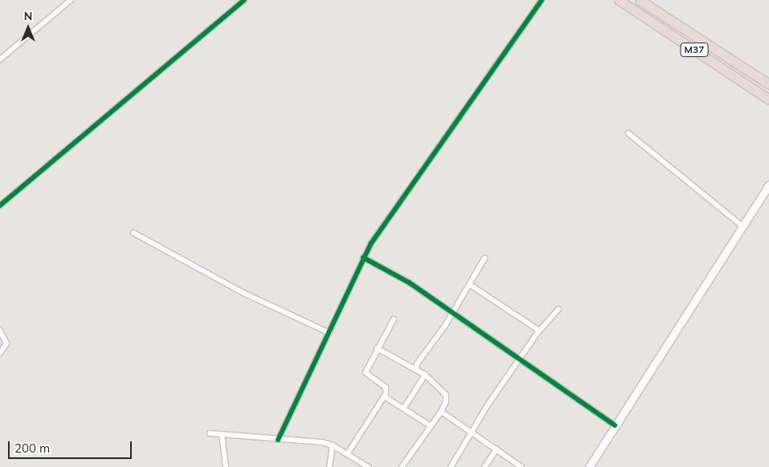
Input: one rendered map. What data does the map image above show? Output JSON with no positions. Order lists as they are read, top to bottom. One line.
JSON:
{"streets":{"highway":["M37"]},"scale_bar":"200 m","north":"top"}
